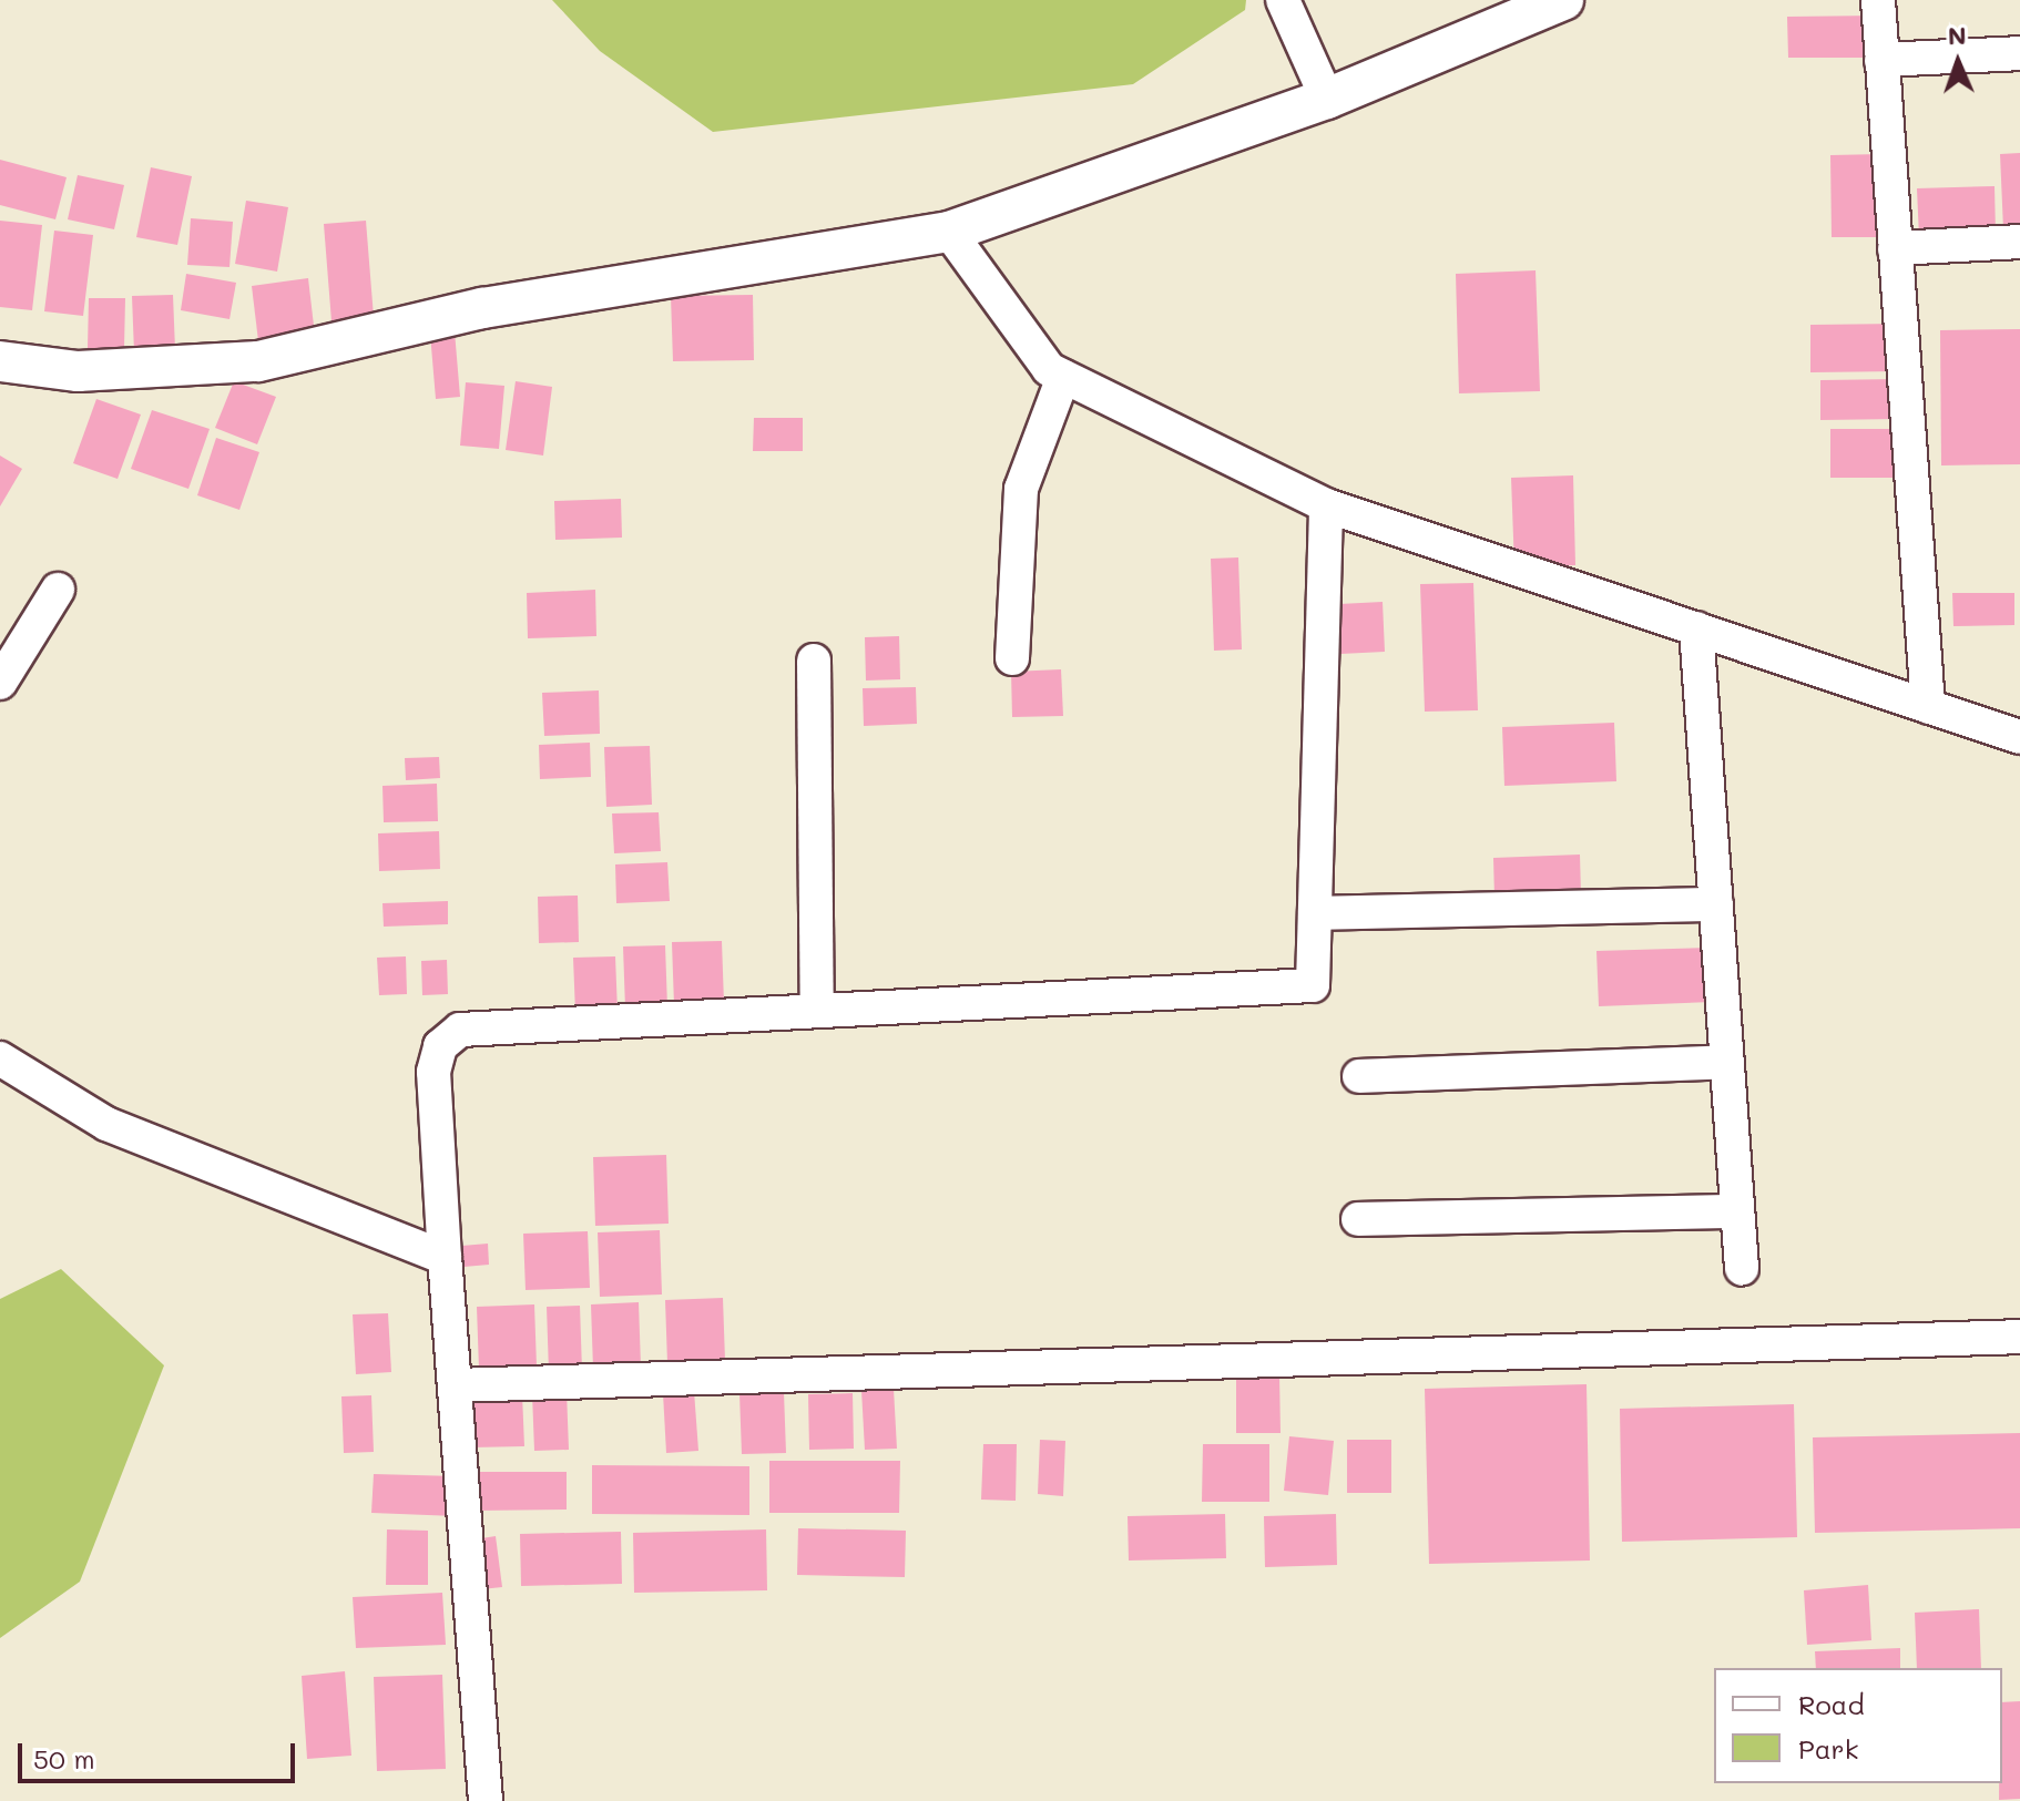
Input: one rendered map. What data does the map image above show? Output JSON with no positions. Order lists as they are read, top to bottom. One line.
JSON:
{"legend":["Road","Park"],"scale_bar":"50 m","north":"top"}
